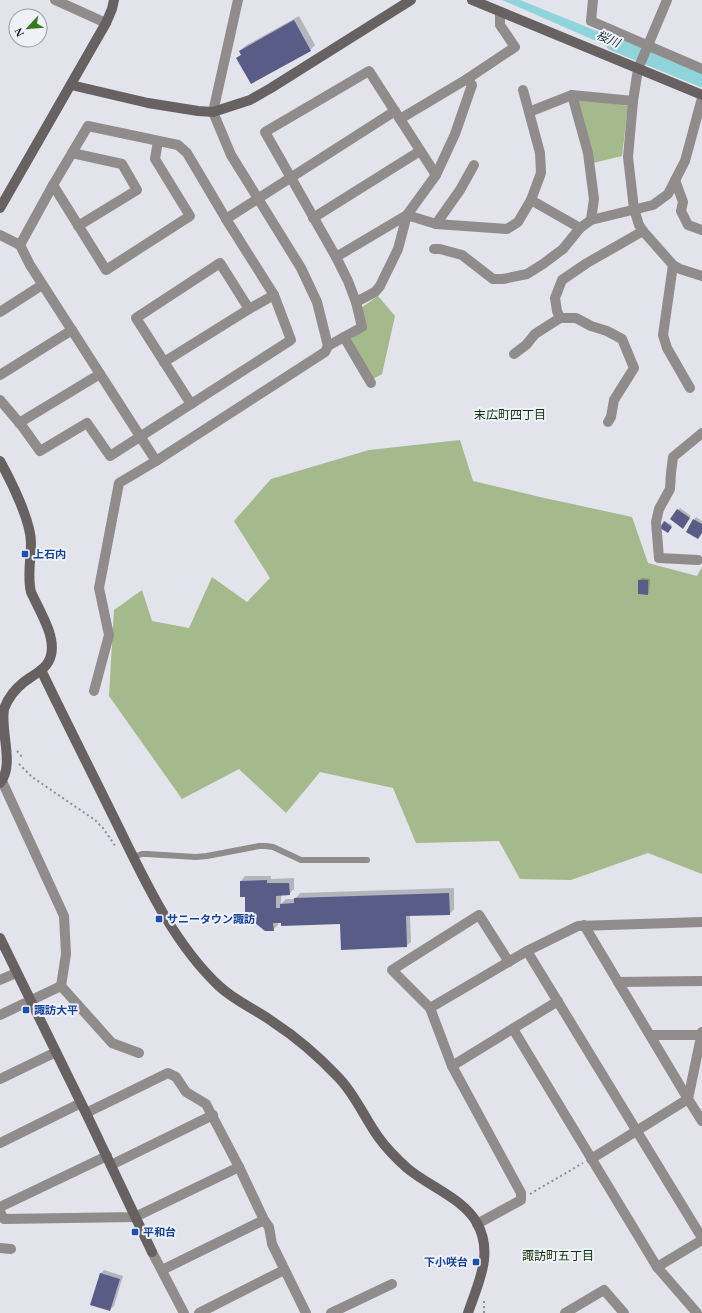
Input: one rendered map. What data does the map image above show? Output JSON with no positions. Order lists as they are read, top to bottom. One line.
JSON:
{"districts":["末広町四丁目","諏訪町五丁目"],"water":["桜川"],"places":{"transit":["上石内","サニータウン諏訪","諏訪大平","平和台","下小咲台"]},"north":"bottom left"}
